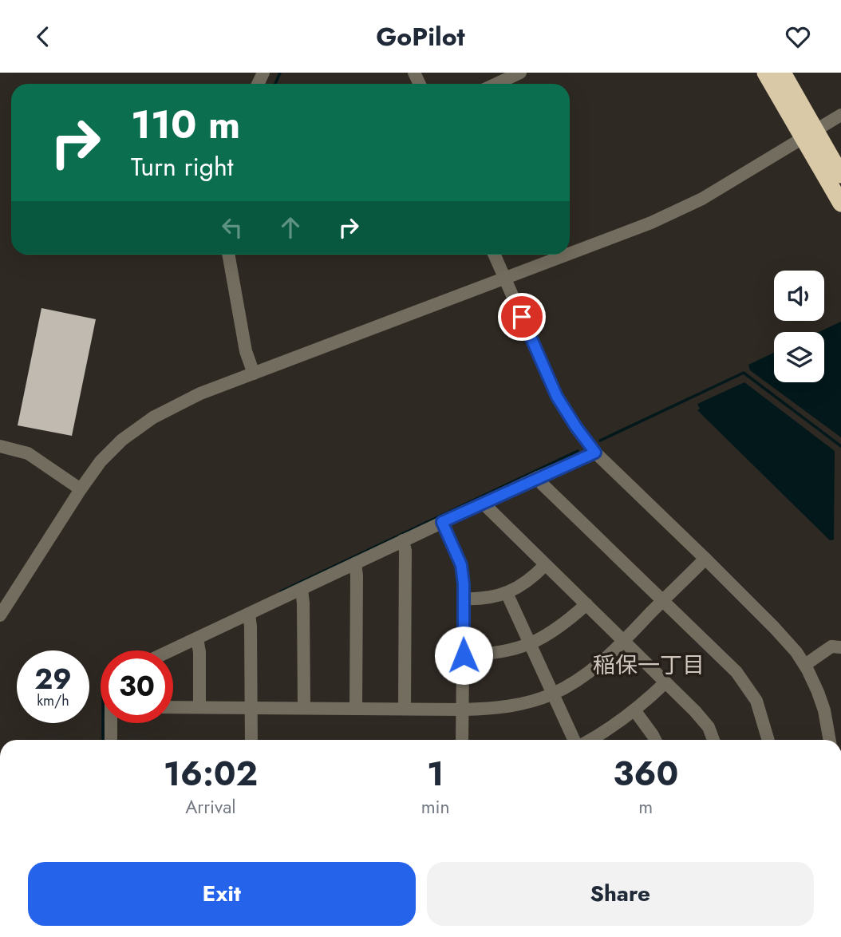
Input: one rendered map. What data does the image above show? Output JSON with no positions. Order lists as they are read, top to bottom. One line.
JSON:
{"districts":["稲保一丁目"],"page":{"header":"GoPilot","turn":["110 m","Turn right"],"speed":"29 km/h","limit":"30","eta":["16:02","Arrival","1","min","360","m"],"buttons":["Exit","Share"]}}
